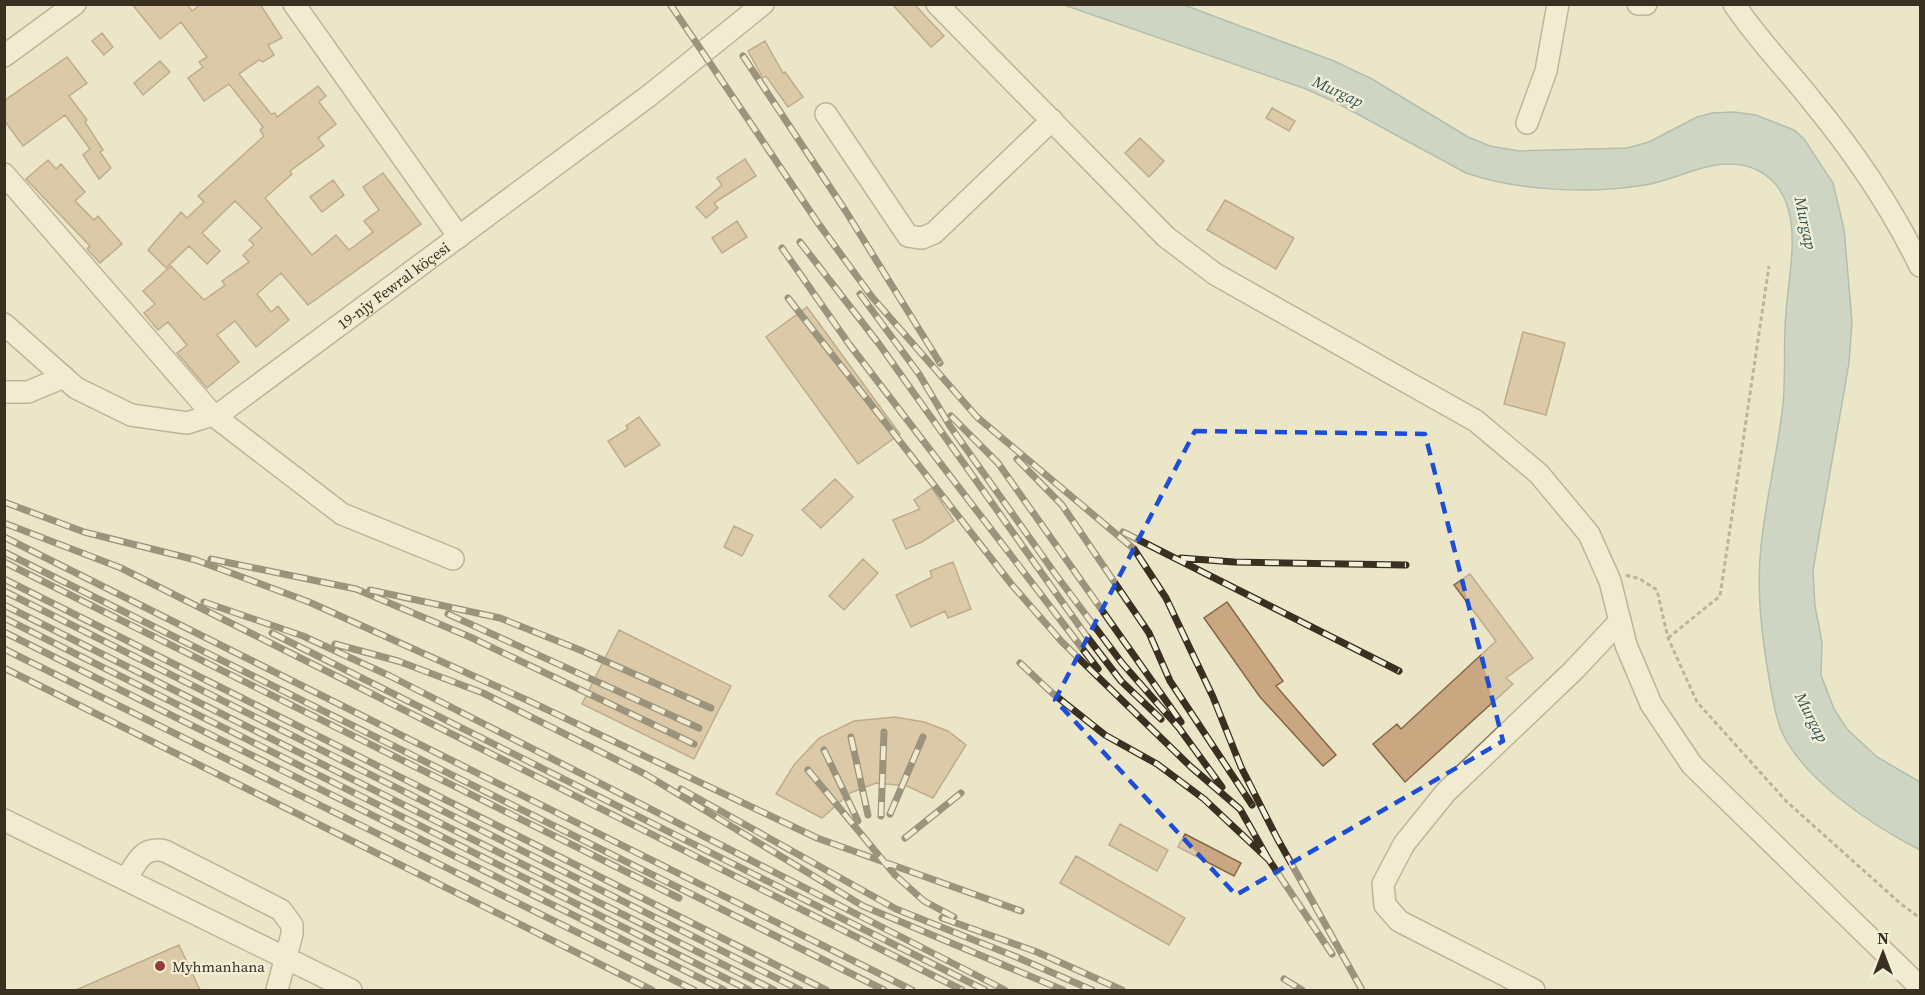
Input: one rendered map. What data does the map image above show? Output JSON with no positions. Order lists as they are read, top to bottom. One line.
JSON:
{"streets":{"street":["19-njy Fewral köçesi"]},"water":["Murgap"],"places":["Myhmanhana"],"north":"top"}
